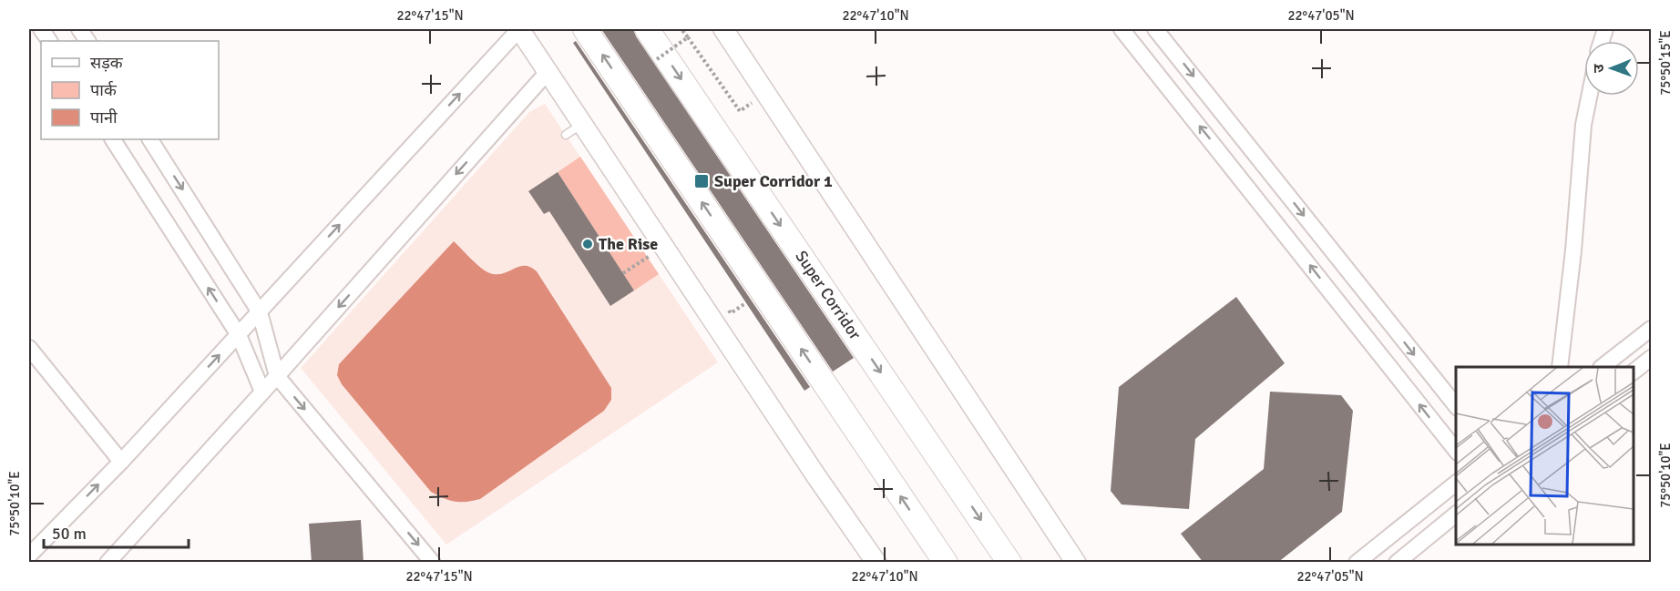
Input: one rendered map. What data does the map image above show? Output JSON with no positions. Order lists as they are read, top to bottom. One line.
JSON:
{"streets":{"main road":["Super Corridor"]},"places":{"transit":["Super Corridor 1"],"other":["The Rise"]},"legend":["सड़क","पार्क","पानी"],"scale_bar":"50 m","north":"left","coordinates":["22°47'15\"N","22°47'10\"N","22°47'05\"N","75°50'15\"E","75°50'10\"E"]}
